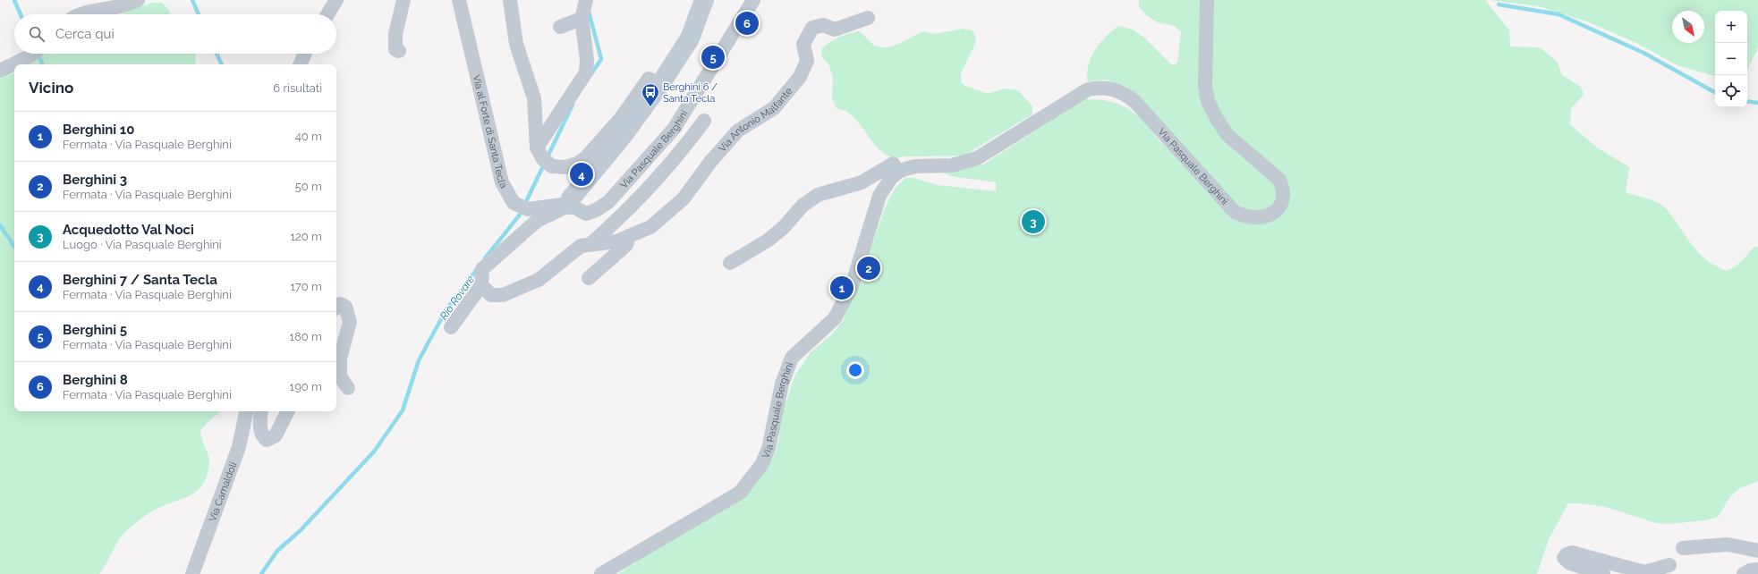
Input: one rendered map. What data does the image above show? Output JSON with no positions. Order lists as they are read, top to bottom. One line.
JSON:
{"streets":{"street":["Via Antonio Malfante","Via al Forte di Santa Tecla","Via Pasquale Berghini","Via Camaldoli"]},"crossings":[["Via al Forte di Santa Tecla","Via Pasquale Berghini"]],"water":["Rio Rovare"],"places":{"bus stop":["Berghini 6 / Santa Tecla"]},"north":"bottom right","page":{"pins":["6","5","4","3","2","1"],"map_buttons":["+","−"],"search":"Cerca qui","heading":["Vicino","6 risultati"],"list":[{"mark":"1","name":"Berghini 10","note":"Fermata · Via Pasquale Berghini","value":"40 m"},{"mark":"2","name":"Berghini 3","note":"Fermata · Via Pasquale Berghini","value":"50 m"},{"mark":"3","name":"Acquedotto Val Noci","note":"Luogo · Via Pasquale Berghini","value":"120 m"},{"mark":"4","name":"Berghini 7 / Santa Tecla","note":"Fermata · Via Pasquale Berghini","value":"170 m"},{"mark":"5","name":"Berghini 5","note":"Fermata · Via Pasquale Berghini","value":"180 m"},{"mark":"6","name":"Berghini 8","note":"Fermata · Via Pasquale Berghini","value":"190 m"}]}}
